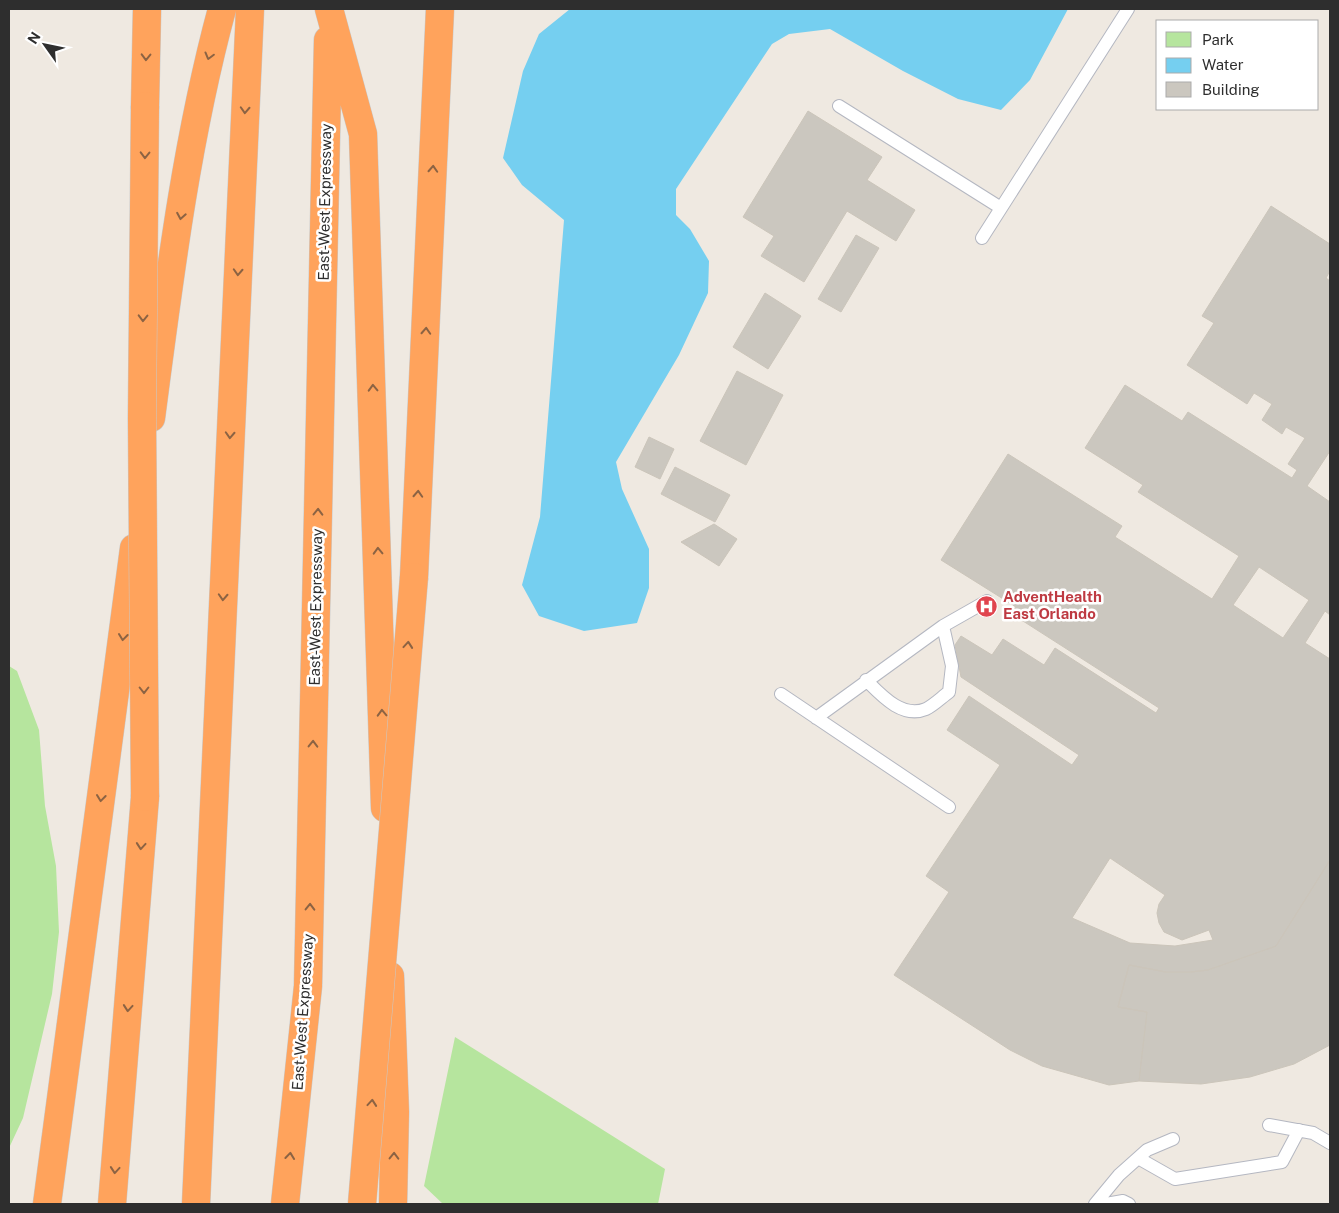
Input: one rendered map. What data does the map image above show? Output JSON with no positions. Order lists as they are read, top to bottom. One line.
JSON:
{"streets":{"highway":["East-West Expressway"]},"places":{"hospital":["AdventHealth East Orlando"]},"legend":["Park","Water","Building"],"north":"top left"}
